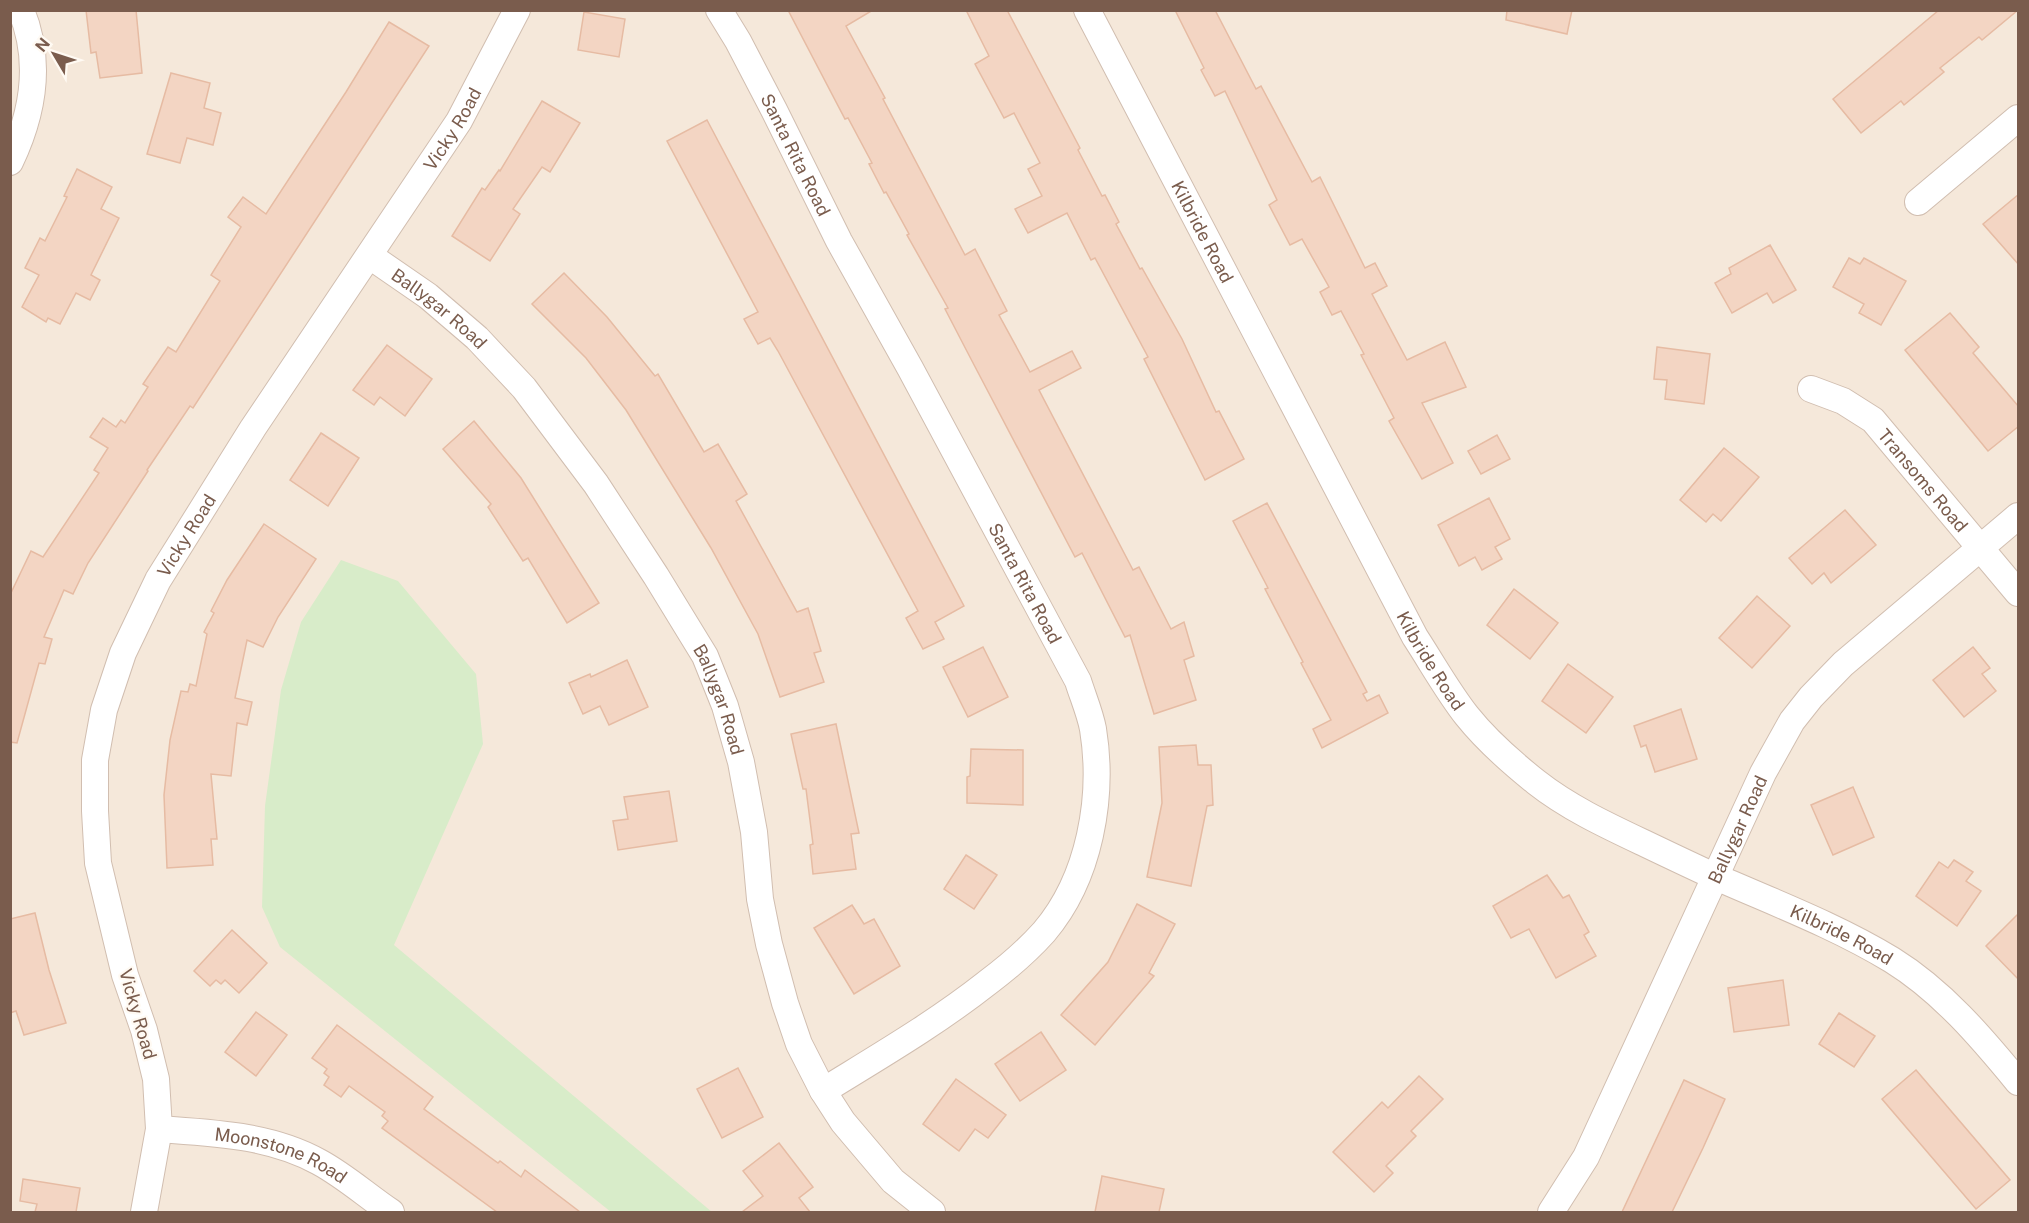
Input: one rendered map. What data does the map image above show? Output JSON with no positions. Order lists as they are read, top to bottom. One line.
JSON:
{"streets":{"street":["Vicky Road","Santa Rita Road","Kilbride Road","Ballygar Road","Transoms Road","Moonstone Road"]},"crossings":[["Vicky Road","Ballygar Road"],["Vicky Road","Moonstone Road"],["Santa Rita Road","Ballygar Road"],["Kilbride Road","Ballygar Road"],["Ballygar Road","Transoms Road"]],"north":"top left"}
